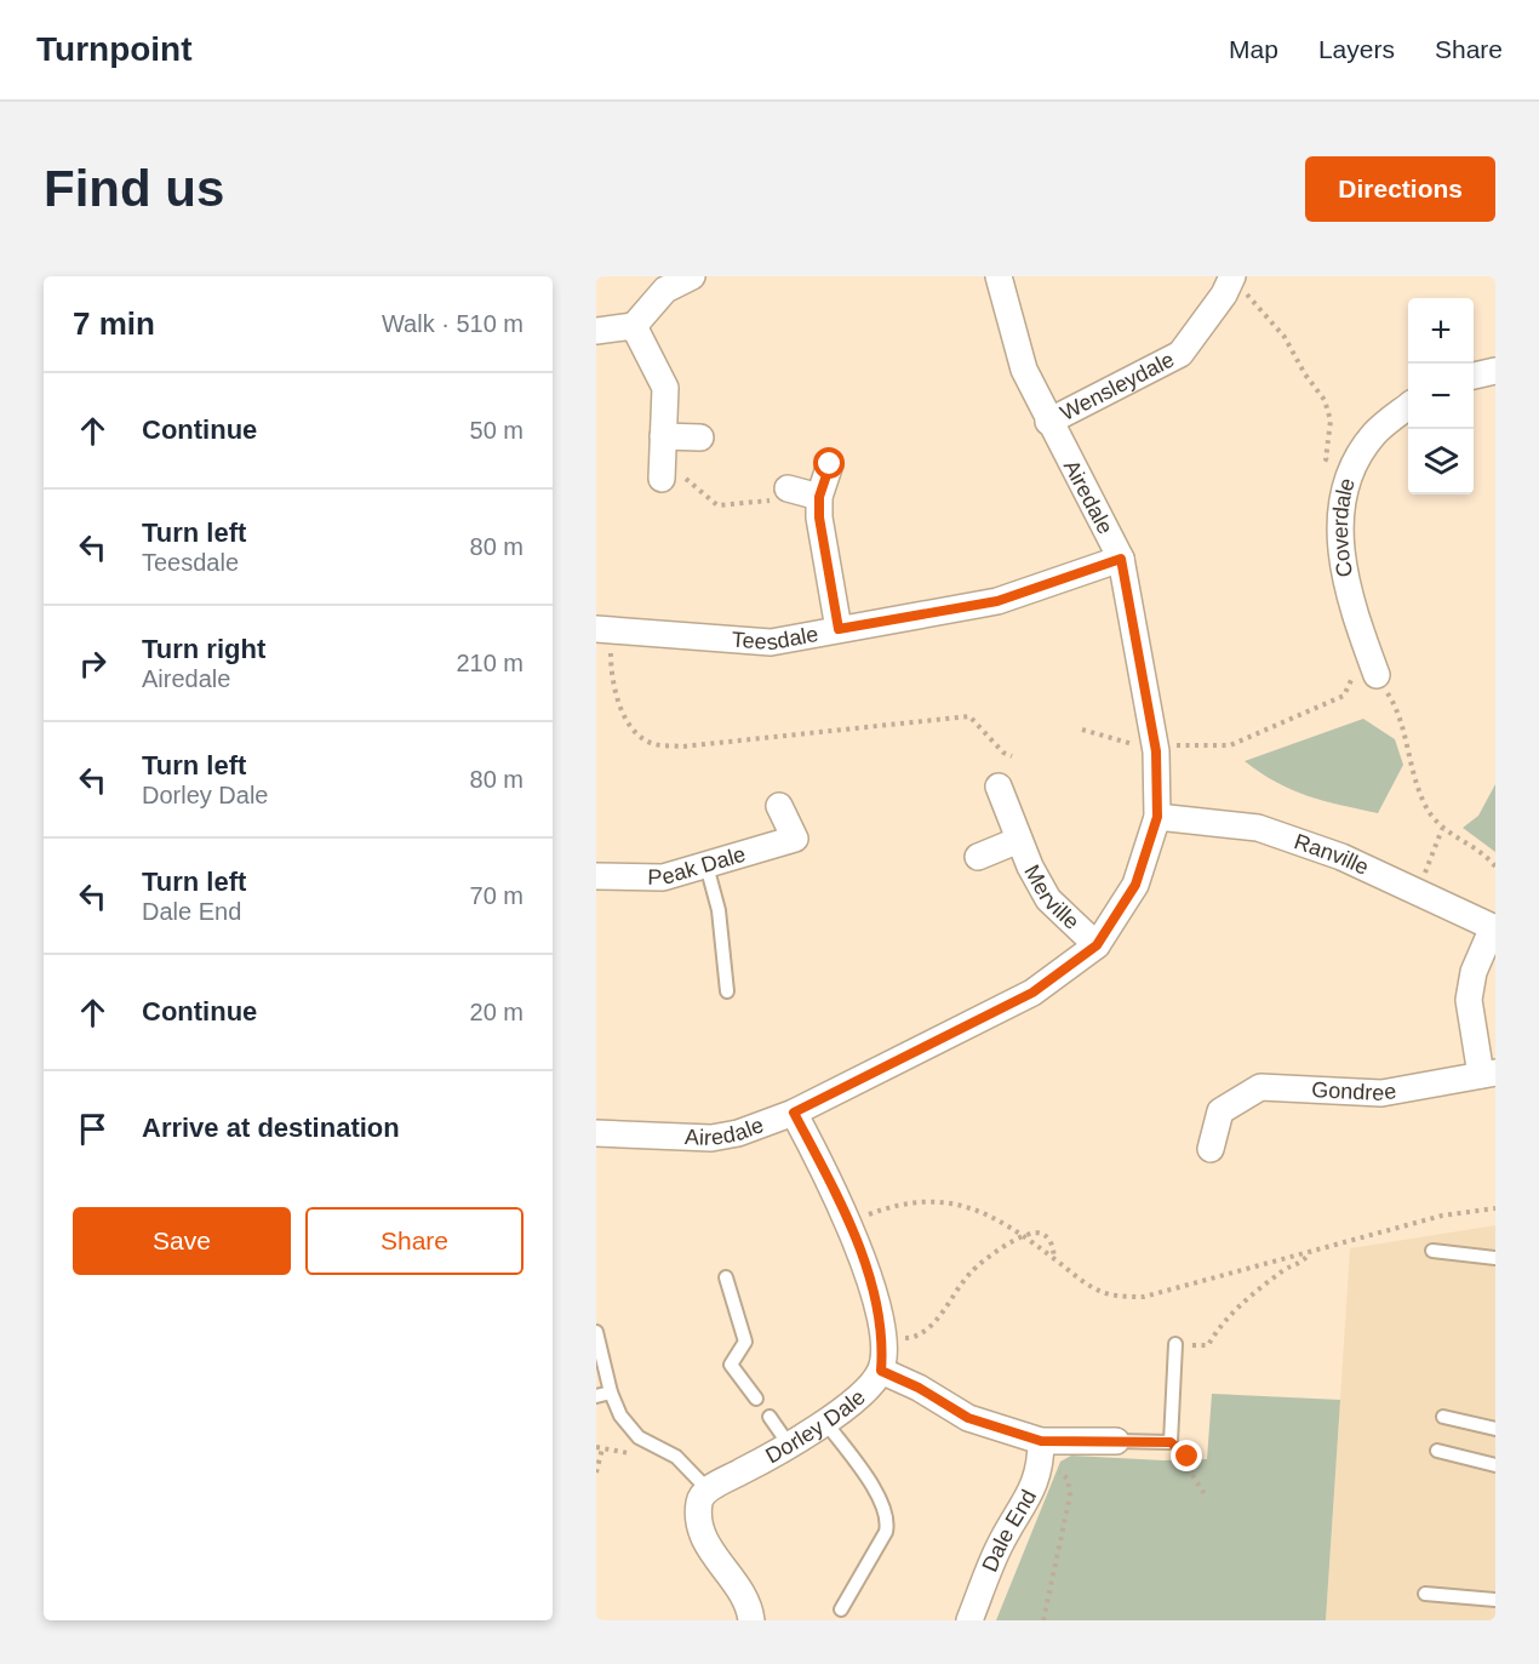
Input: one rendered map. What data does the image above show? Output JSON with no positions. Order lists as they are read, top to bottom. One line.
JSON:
{"streets":{"street":["Wensleydale","Airedale","Coverdale","Teesdale","Ranville","Peak Dale","Merville","Gondree","Dorley Dale","Dale End"]},"crossings":[["Wensleydale","Airedale"],["Airedale","Teesdale"],["Airedale","Ranville"],["Airedale","Merville"],["Airedale","Dorley Dale"]],"page":{"header":"Turnpoint","nav":["Map","Layers","Share"],"buttons":["Directions",["Save","Share"]],"title":"Find us","heading":["7 min","Walk · 510 m"],"map_buttons":["+","−"],"list":[["Continue","50 m"],["Turn left","Teesdale","80 m"],["Turn right","Airedale","210 m"],["Turn left","Dorley Dale","80 m"],["Turn left","Dale End","70 m"],["Continue","20 m"],"Arrive at destination"]}}
